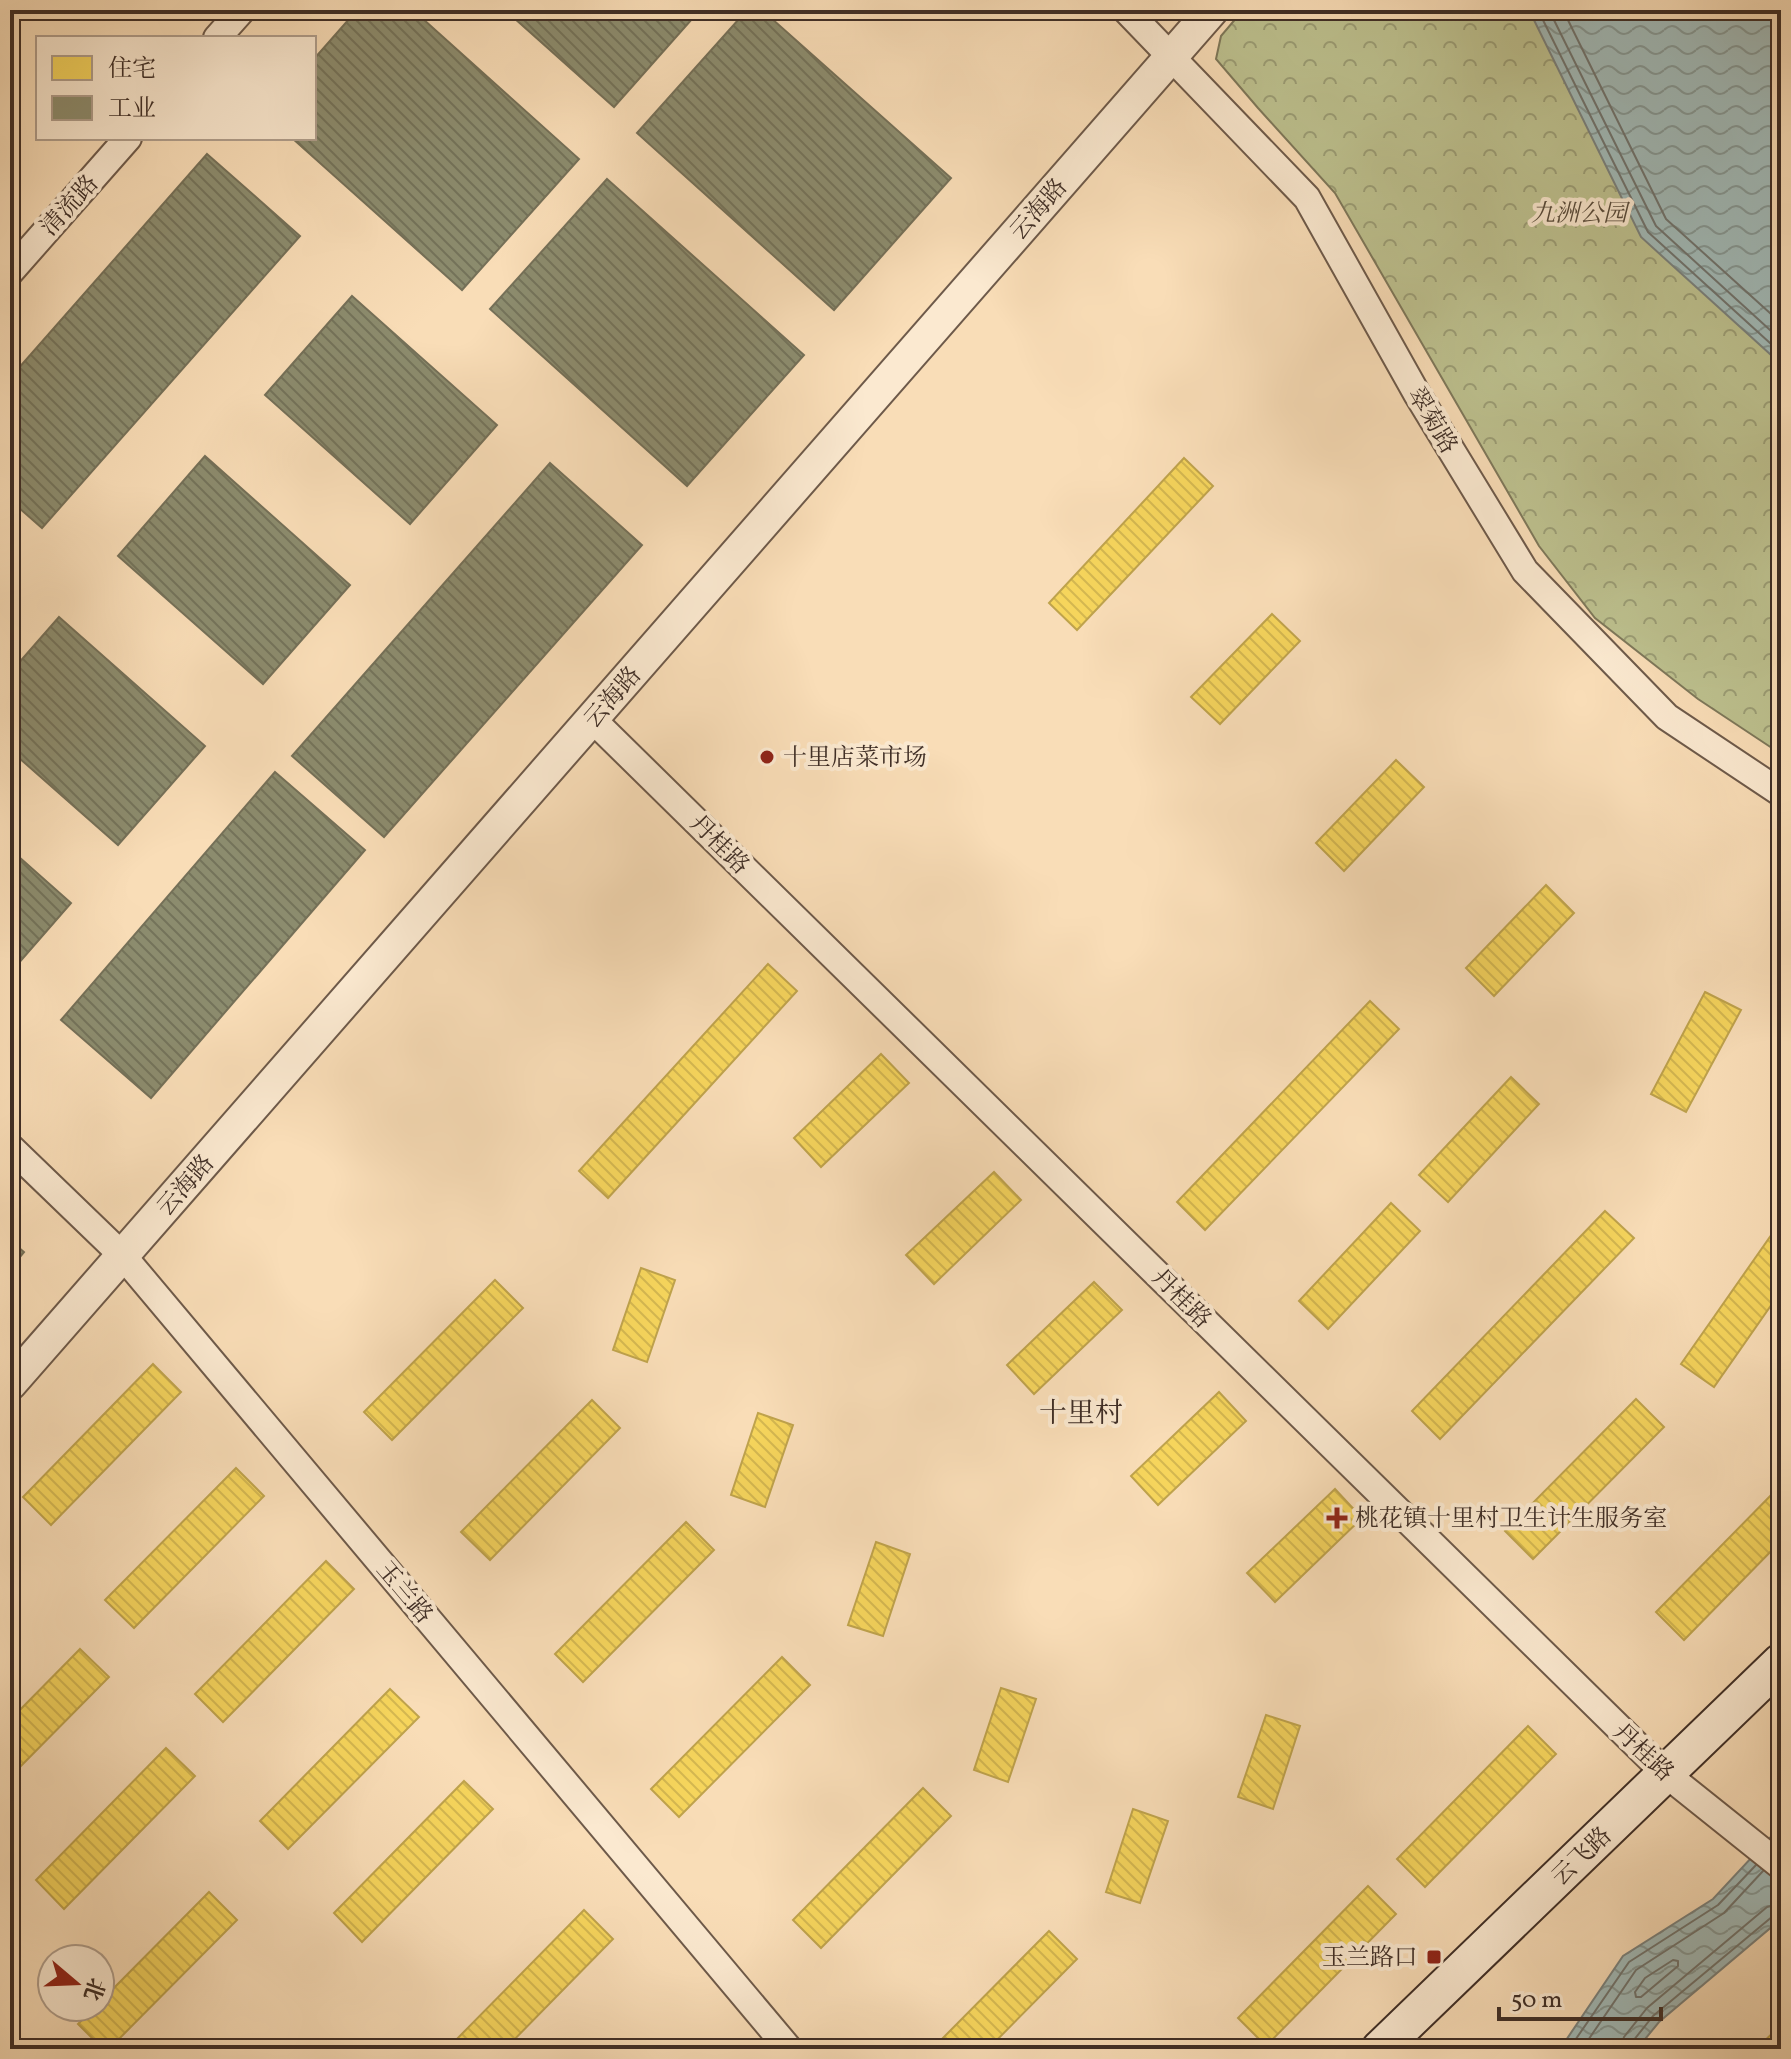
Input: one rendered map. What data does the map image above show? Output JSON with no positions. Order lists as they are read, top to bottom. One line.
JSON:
{"streets":{"main road":["云飞路"],"street":["清流路","云海路","翠菊路","丹桂路","玉兰路"]},"crossings":[["云海路","翠菊路"],["云海路","丹桂路"],["云海路","玉兰路"],["丹桂路","云飞路"]],"districts":["十里村"],"parks":["九洲公园"],"places":{"other":["十里店菜市场"],"health":["桃花镇十里村卫生计生服务室"],"transit":["玉兰路口"]},"legend":["住宅","工业"],"scale_bar":"50 m","north":"right"}
